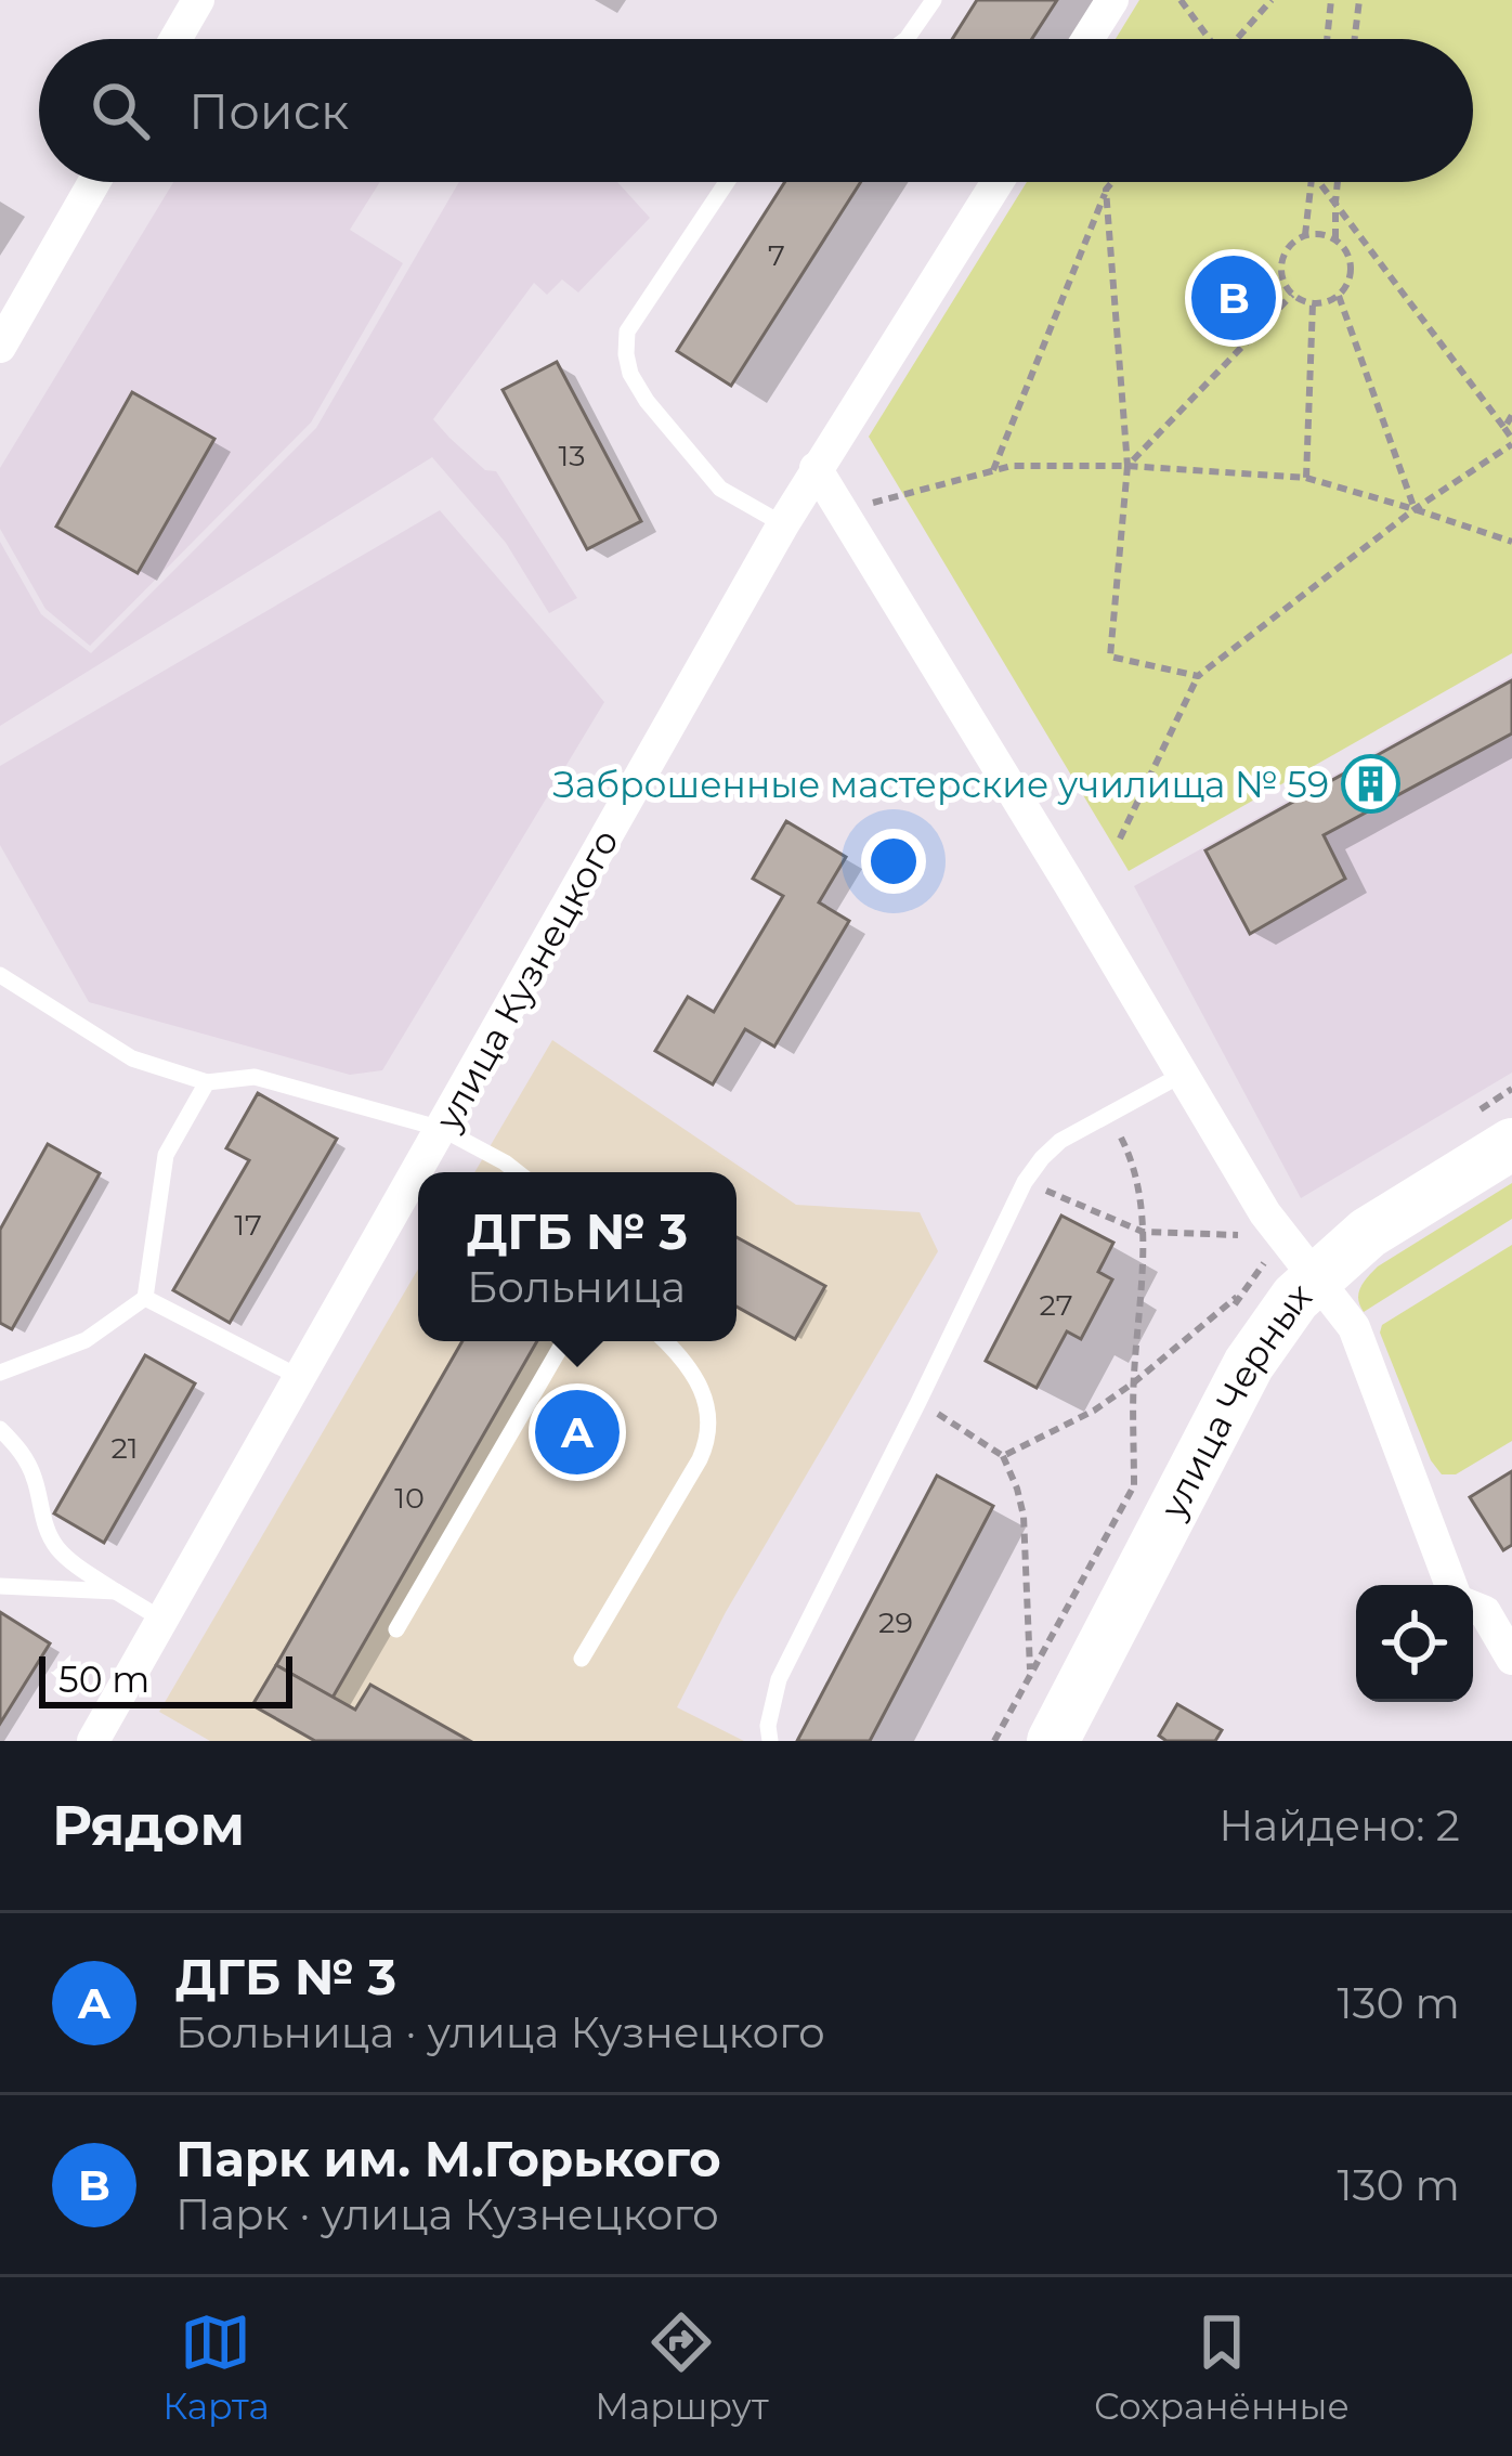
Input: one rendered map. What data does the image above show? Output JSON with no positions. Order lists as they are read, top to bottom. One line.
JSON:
{"streets":{"main road":["улица Черных"],"street":["улица Кузнецкого"]},"places":{"building":["Заброшенные мастерские училища № 59"]},"house_numbers":["7","13","17","27","21","10","29"],"scale_bar":"50 m","page":{"search":"Поиск","pins":["B","A"],"popup":["ДГБ № 3","Больница"],"scale":"50 m","heading":["Рядом","Найдено: 2"],"list":[{"mark":"A","name":"ДГБ № 3","note":"Больница · улица Кузнецкого","value":"130 m"},{"mark":"B","name":"Парк им. М.Горького","note":"Парк · улица Кузнецкого","value":"130 m"}],"nav":["Карта","Маршрут","Сохранённые"]}}
